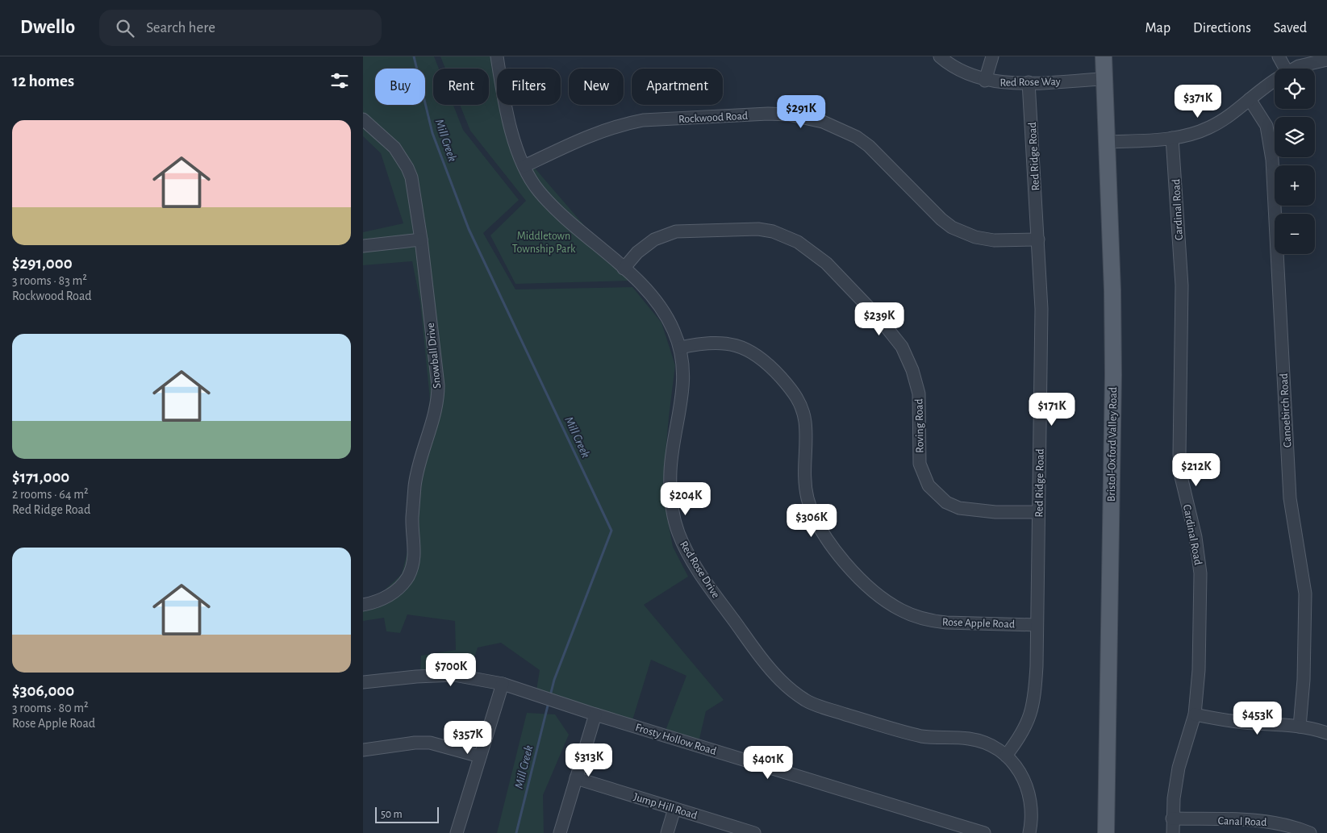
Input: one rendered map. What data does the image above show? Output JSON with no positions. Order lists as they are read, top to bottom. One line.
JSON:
{"streets":{"main road":["Bristol-Oxford Valley Road"],"street":["Red Rose Way","Rockwood Road","Red Ridge Road","Cardinal Road","Snowball Drive","Canoebirch Road","Roving Road","Red Rose Drive","Rose Apple Road","Frosty Hollow Road","Jump Hill Road","Canal Road"]},"crossings":[["Red Rose Way","Red Ridge Road"],["Red Rose Way","Bristol-Oxford Valley Road"],["Rockwood Road","Red Ridge Road"],["Rockwood Road","Red Rose Drive"],["Red Ridge Road","Roving Road"],["Red Ridge Road","Red Rose Drive"],["Red Ridge Road","Rose Apple Road"],["Cardinal Road","Canal Road"],["Roving Road","Red Rose Drive"],["Red Rose Drive","Rose Apple Road"]],"water":["Mill Creek"],"parks":["Middletown Township Park"],"scale_bar":"50 m","page":{"header":"Dwello","search":"Search here","nav":["Map","Directions","Saved"],"heading":"12 homes","map_buttons":["+","−"],"chip":["Buy","Rent","Filters","New","Apartment"],"price":["$371K","$291K","$239K","$171K","$212K","$204K","$306K","$700K","$453K","$357K","$313K","$401K"],"list":[{"name":"$291,000","note":"3 rooms · 83 m² · Rockwood Road"},{"name":"$171,000","note":"2 rooms · 64 m² · Red Ridge Road"},{"name":"$306,000","note":"3 rooms · 80 m² · Rose Apple Road"}],"scale":"50 m"}}
